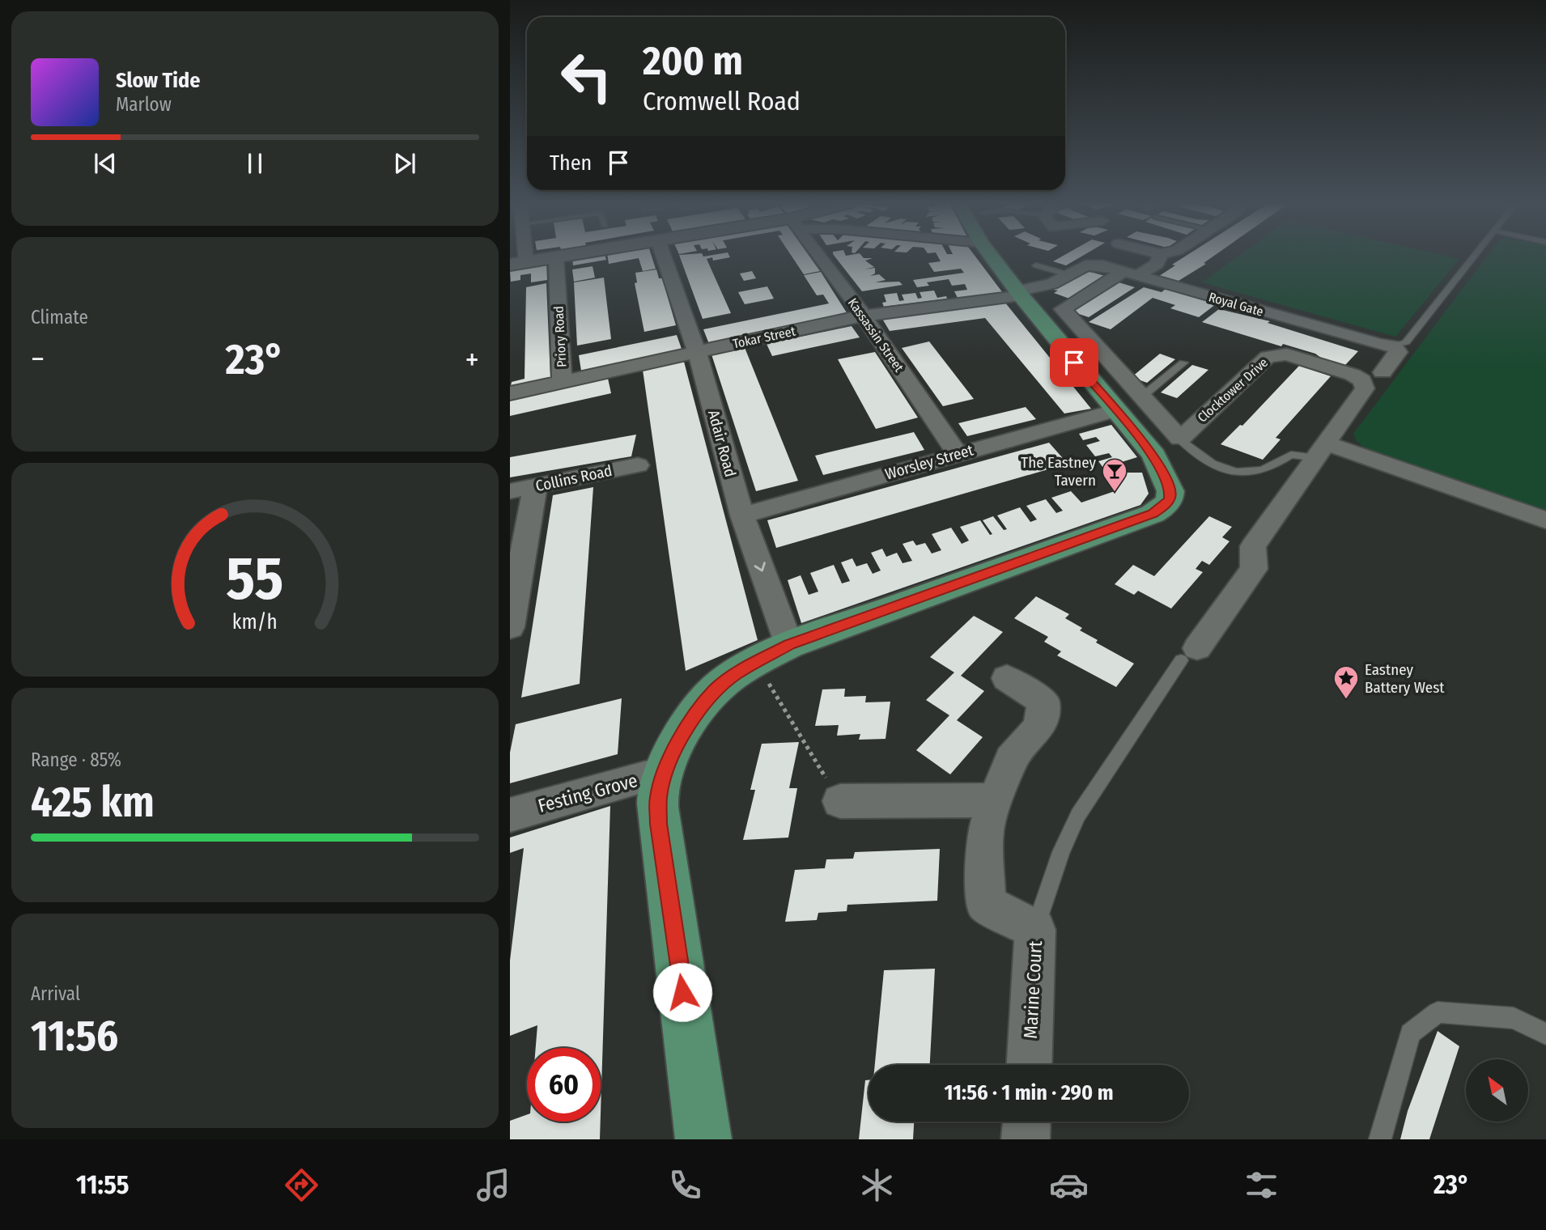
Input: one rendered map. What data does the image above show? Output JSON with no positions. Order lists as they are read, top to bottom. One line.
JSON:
{"streets":{"street":["Royal Gate","Kassassin Street","Priory Road","Tokar Street","Clocktower Drive","Adair Road","Worsley Street","Collins Road","Festing Grove","Marine Court"]},"crossings":[["Royal Gate","Tokar Street"],["Kassassin Street","Tokar Street"],["Kassassin Street","Worsley Street"],["Priory Road","Tokar Street"],["Tokar Street","Adair Road"],["Adair Road","Worsley Street"]],"places":{"bar":["The Eastney Tavern"],"place":["Eastney Battery West"]},"north":"top left","page":{"turn":["200 m","Cromwell Road"],"song":["Slow Tide","Marlow"],"then":"Then","tile":["Climate",["Range · 85%","425 km"],["Arrival","11:56"]],"heat":["−","23°","+"],"limit":"60","trip":"11:56 · 1 min · 290 m","tabs":["11:55","23°"],"gauge":["55","km/h"]}}
